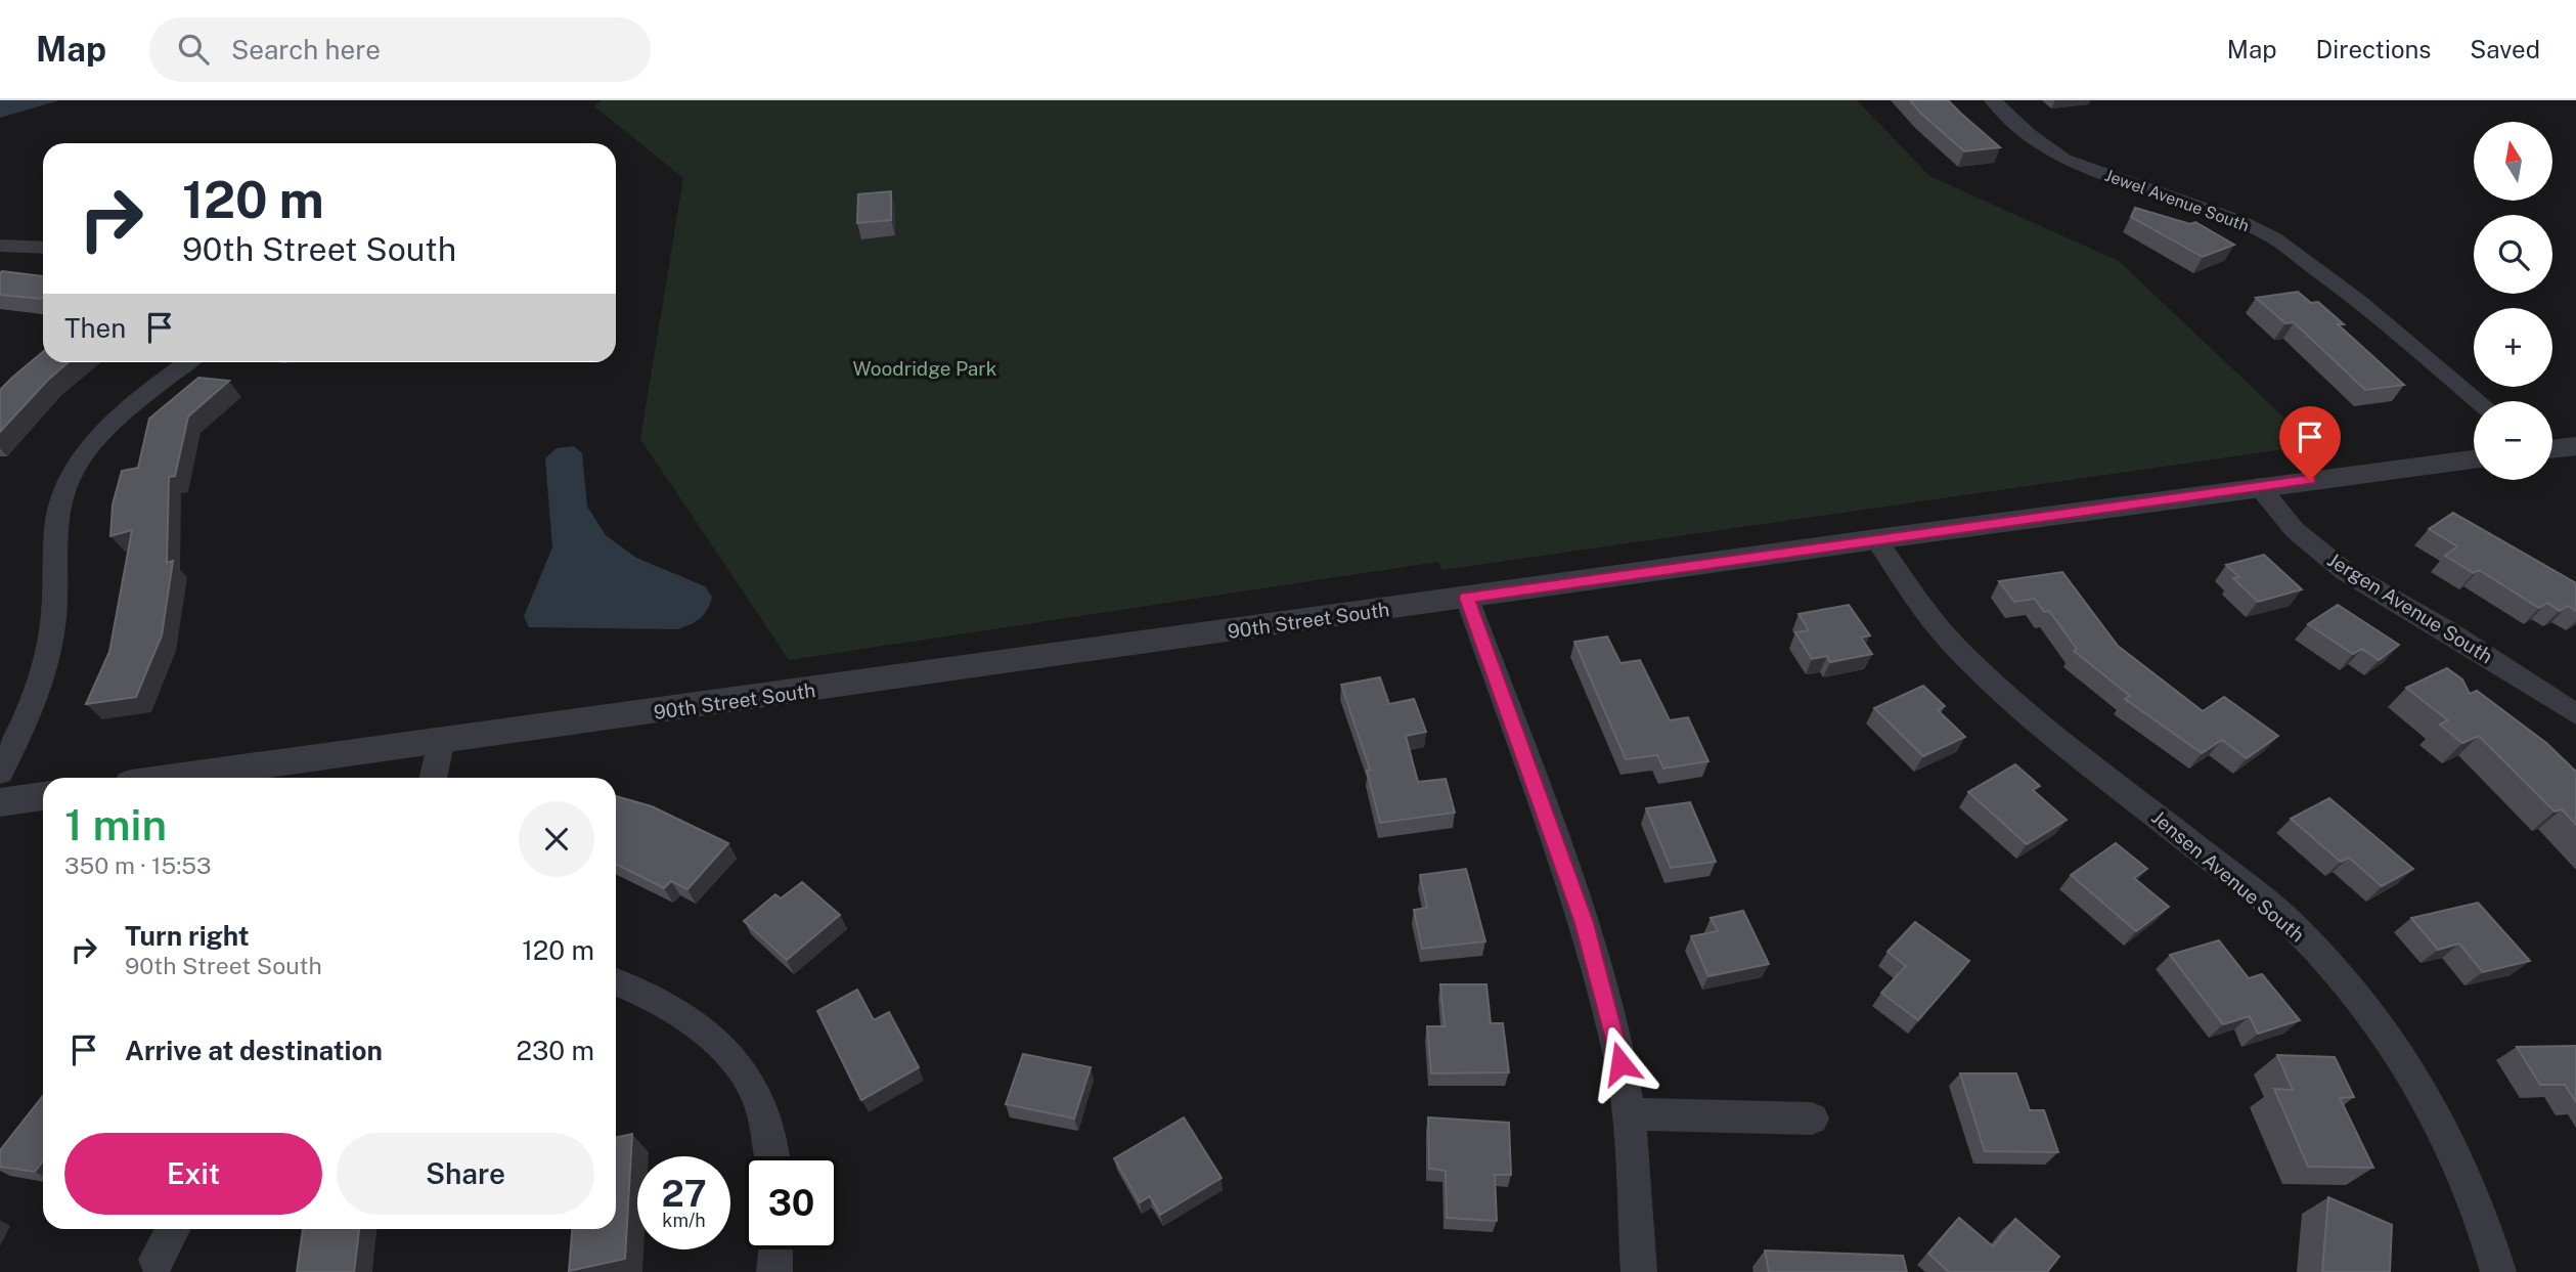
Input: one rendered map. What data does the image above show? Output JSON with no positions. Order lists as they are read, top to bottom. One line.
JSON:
{"streets":{"street":["Jewel Avenue South","Jergen Avenue South","90th Street South","Jensen Avenue South"]},"crossings":[["Jergen Avenue South","90th Street South"],["90th Street South","Jensen Avenue South"]],"parks":["Woodridge Park"],"north":"top","page":{"header":"Map","search":"Search here","nav":["Map","Directions","Saved"],"map_buttons":["+","−"],"turn":["120 m","90th Street South"],"then":"Then","heading":["1 min","350 m · 15:53"],"list":[{"name":"Turn right","note":"90th Street South","value":"120 m"},{"name":"Arrive at destination","value":"230 m"}],"buttons":["Exit","Share"],"speed":"27 km/h","limit":"30"}}
